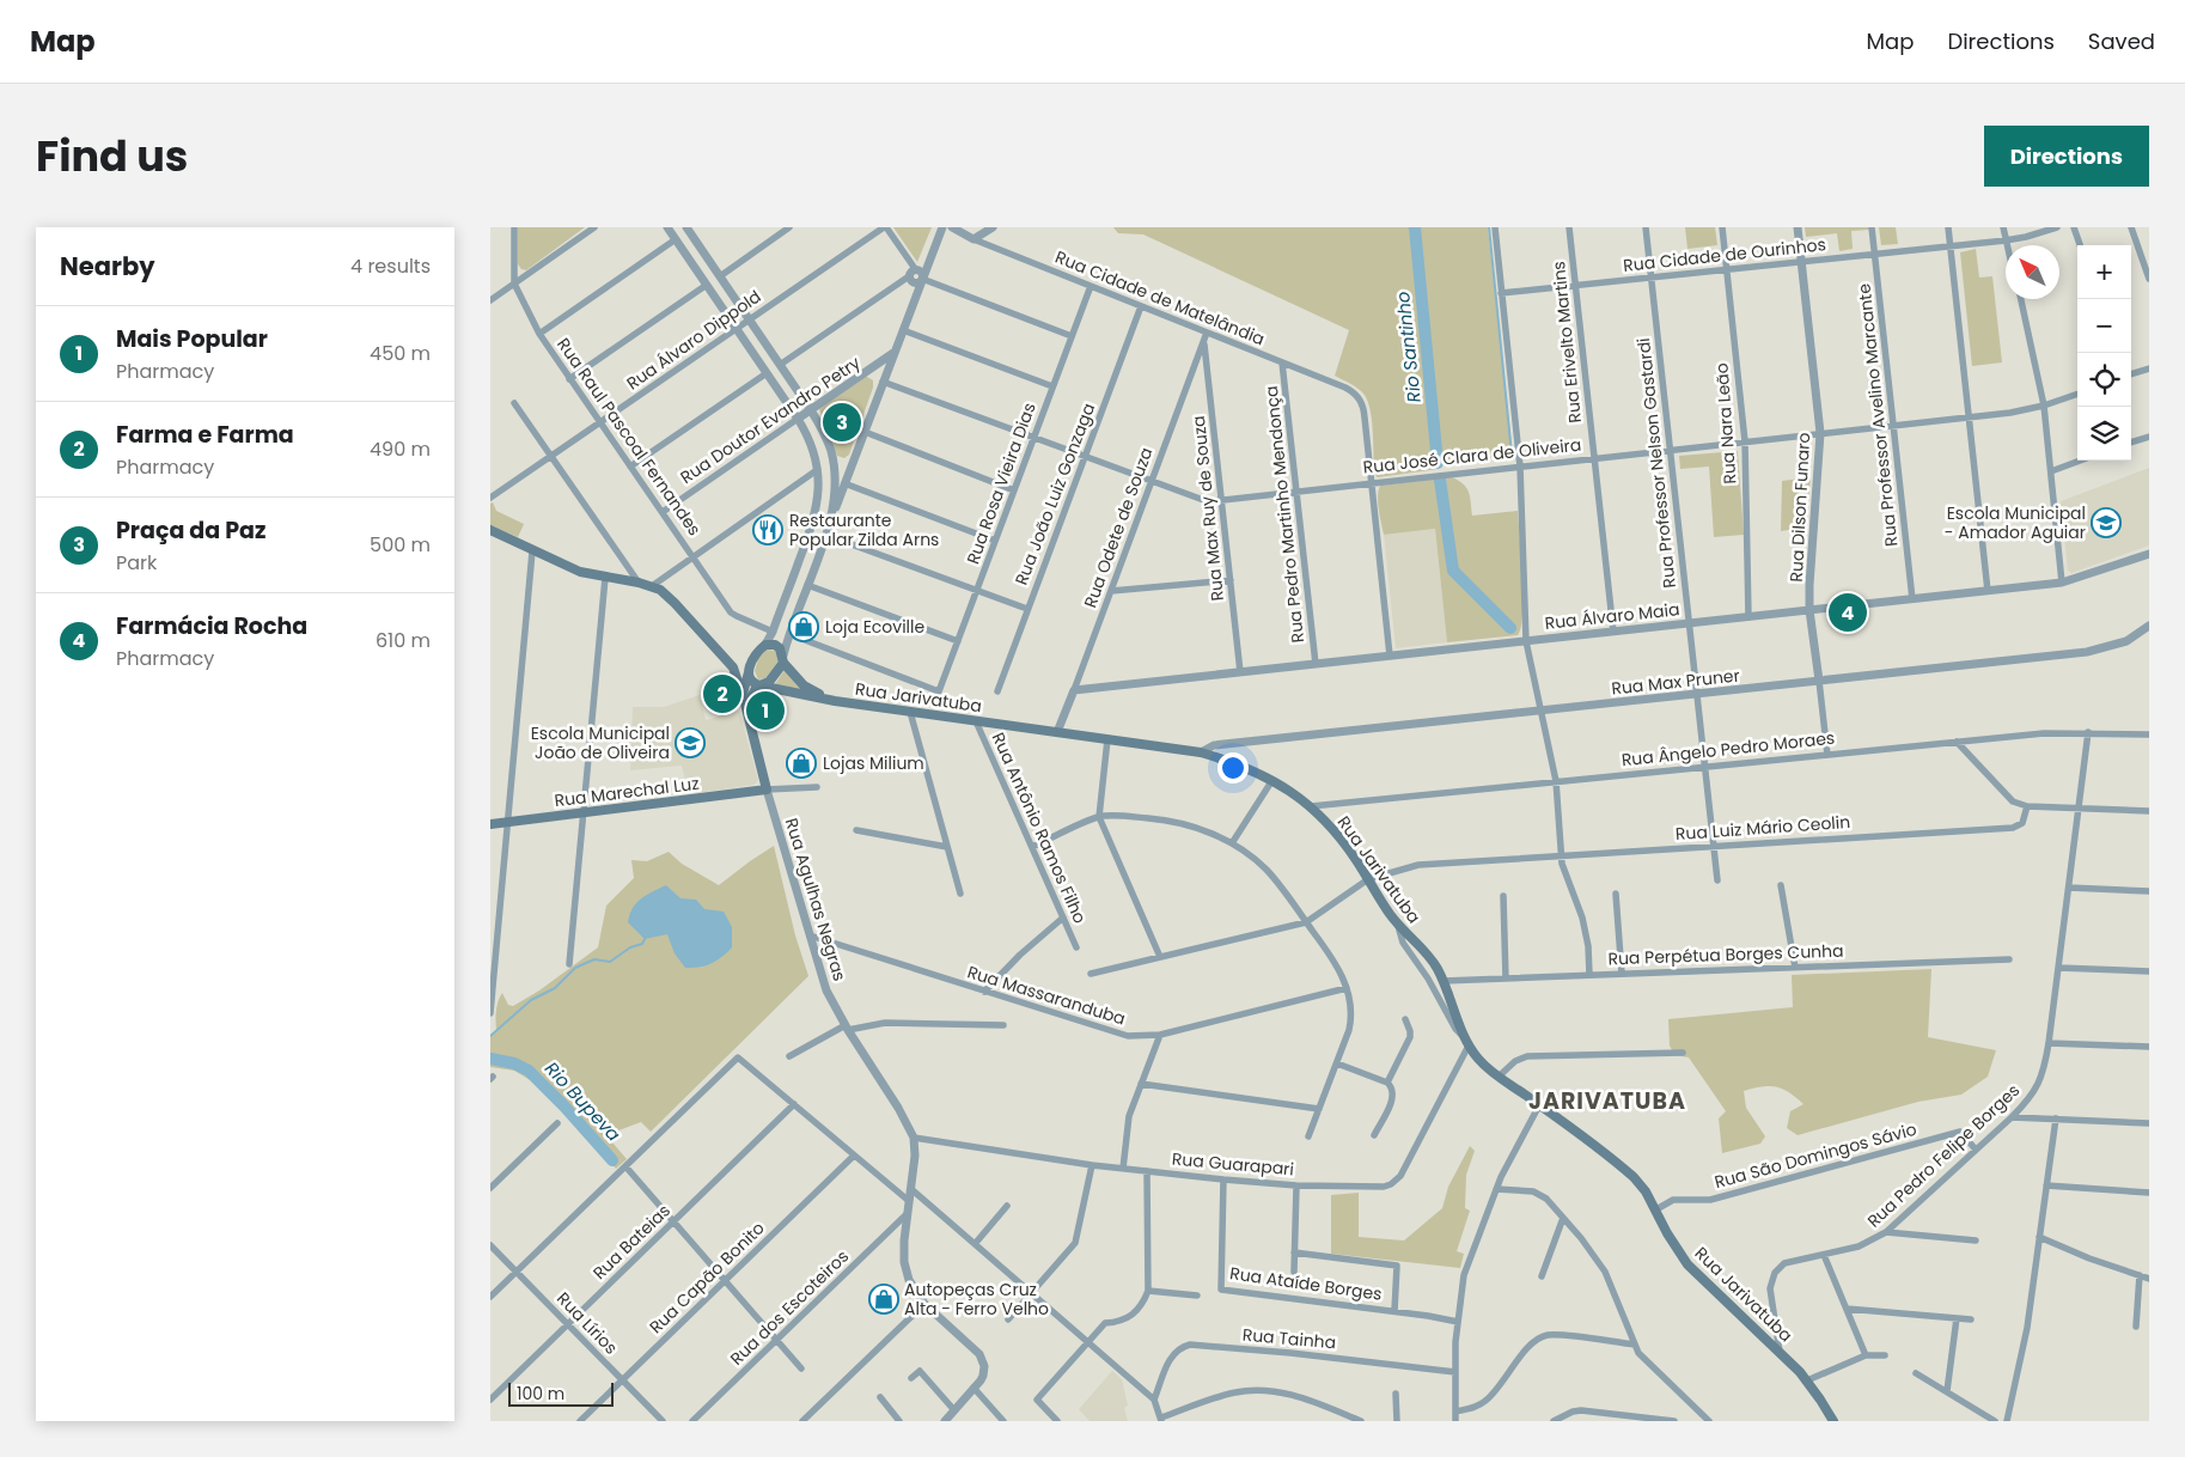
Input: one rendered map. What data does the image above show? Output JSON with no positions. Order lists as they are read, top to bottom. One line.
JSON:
{"streets":{"main road":["Rua Jarivatuba","Rua Marechal Luz","Rua Agulhas Negras"],"street":["Rua Cidade de Ourinhos","Rua Cidade de Matelândia","Rua Álvaro Dippold","Rua Erivelto Martins","Rua Professor Avelino Marcante","Rua Doutor Evandro Petry","Rua Nara Leão","Rua Raul Pascoal Fernandes","Rua José Clara de Oliveira","Rua Professor Nelson Gastardi","Rua Rosa Vieira Dias","Rua João Luiz Gonzaga","Rua Dilson Funaro","Rua Max Ruy de Souza","Rua Pedro Martinho Mendonça","Rua Odete de Souza","Rua Álvaro Maia","Rua Max Pruner","Rua Ângelo Pedro Moraes","Rua Antônio Ramos Filho","Rua Luiz Mário Ceolin","Rua Perpétua Borges Cunha","Rua Massaranduba","Rua São Domingos Sávio","Rua Pedro Felipe Borges","Rua Guarapari","Rua Bateias","Rua Capão Bonito","Rua Ataíde Borges","Rua dos Escoteiros","Rua Lírios","Rua Tainha"]},"crossings":[["Rua Cidade de Ourinhos","Rua Erivelto Martins"],["Rua Cidade de Ourinhos","Rua Professor Avelino Marcante"],["Rua Cidade de Ourinhos","Rua Nara Leão"],["Rua Cidade de Ourinhos","Rua Professor Nelson Gastardi"],["Rua Cidade de Ourinhos","Rua Dilson Funaro"],["Rua Cidade de Matelândia","Rua José Clara de Oliveira"],["Rua Cidade de Matelândia","Rua Rosa Vieira Dias"],["Rua Cidade de Matelândia","Rua João Luiz Gonzaga"],["Rua Cidade de Matelândia","Rua Max Ruy de Souza"],["Rua Cidade de Matelândia","Rua Pedro Martinho Mendonça"],["Rua Cidade de Matelândia","Rua Odete de Souza"],["Rua Álvaro Dippold","Rua Raul Pascoal Fernandes"],["Rua Erivelto Martins","Rua José Clara de Oliveira"],["Rua Erivelto Martins","Rua Álvaro Maia"],["Rua Professor Avelino Marcante","Rua José Clara de Oliveira"],["Rua Professor Avelino Marcante","Rua Álvaro Maia"],["Rua Doutor Evandro Petry","Rua Raul Pascoal Fernandes"],["Rua Nara Leão","Rua José Clara de Oliveira"],["Rua Nara Leão","Rua Álvaro Maia"],["Rua José Clara de Oliveira","Rua Professor Nelson Gastardi"],["Rua José Clara de Oliveira","Rua Rosa Vieira Dias"],["Rua José Clara de Oliveira","Rua João Luiz Gonzaga"],["Rua José Clara de Oliveira","Rua Dilson Funaro"],["Rua José Clara de Oliveira","Rua Max Ruy de Souza"],["Rua José Clara de Oliveira","Rua Pedro Martinho Mendonça"],["Rua José Clara de Oliveira","Rua Odete de Souza"],["Rua Professor Nelson Gastardi","Rua Álvaro Maia"],["Rua Professor Nelson Gastardi","Rua Max Pruner"],["Rua Professor Nelson Gastardi","Rua Ângelo Pedro Moraes"],["Rua Professor Nelson Gastardi","Rua Luiz Mário Ceolin"],["Rua Dilson Funaro","Rua Álvaro Maia"],["Rua Dilson Funaro","Rua Max Pruner"],["Rua Max Ruy de Souza","Rua Odete de Souza"],["Rua Max Ruy de Souza","Rua Álvaro Maia"],["Rua Pedro Martinho Mendonça","Rua Álvaro Maia"],["Rua Odete de Souza","Rua Álvaro Maia"],["Rua Odete de Souza","Rua Jarivatuba"],["Rua Max Pruner","Rua Jarivatuba"],["Rua Jarivatuba","Rua Ângelo Pedro Moraes"],["Rua Jarivatuba","Rua Antônio Ramos Filho"],["Rua Jarivatuba","Rua Luiz Mário Ceolin"],["Rua Jarivatuba","Rua Agulhas Negras"],["Rua Jarivatuba","Rua Perpétua Borges Cunha"],["Rua Jarivatuba","Rua São Domingos Sávio"],["Rua Jarivatuba","Rua Pedro Felipe Borges"],["Rua Jarivatuba","Rua Guarapari"],["Rua Ângelo Pedro Moraes","Rua Pedro Felipe Borges"],["Rua Marechal Luz","Rua Agulhas Negras"],["Rua Agulhas Negras","Rua Massaranduba"],["Rua Agulhas Negras","Rua Guarapari"],["Rua Agulhas Negras","Rua dos Escoteiros"],["Rua São Domingos Sávio","Rua Pedro Felipe Borges"],["Rua Guarapari","Rua Ataíde Borges"],["Rua Bateias","Rua Lírios"],["Rua Capão Bonito","Rua Lírios"]],"districts":["JARIVATUBA"],"water":["Rio Santinho","Rio Bupeva"],"places":{"school or university":["Escola Municipal - Amador Aguiar","Escola Municipal João de Oliveira"],"restaurant":["Restaurante Popular Zilda Arns"],"shop":["Loja Ecoville","Lojas Milium","Autopeças Cruz Alta - Ferro Velho"]},"scale_bar":"100 m","north":"top left","page":{"header":"Map","nav":["Map","Directions","Saved"],"title":"Find us","buttons":"Directions","heading":["Nearby","4 results"],"map_buttons":["+","−"],"list":[{"mark":"1","name":"Mais Popular","note":"Pharmacy","value":"450 m"},{"mark":"2","name":"Farma e Farma","note":"Pharmacy","value":"490 m"},{"mark":"3","name":"Praça da Paz","note":"Park","value":"500 m"},{"mark":"4","name":"Farmácia Rocha","note":"Pharmacy","value":"610 m"}],"pins":["3","4","2","1"],"scale":"100 m"}}
